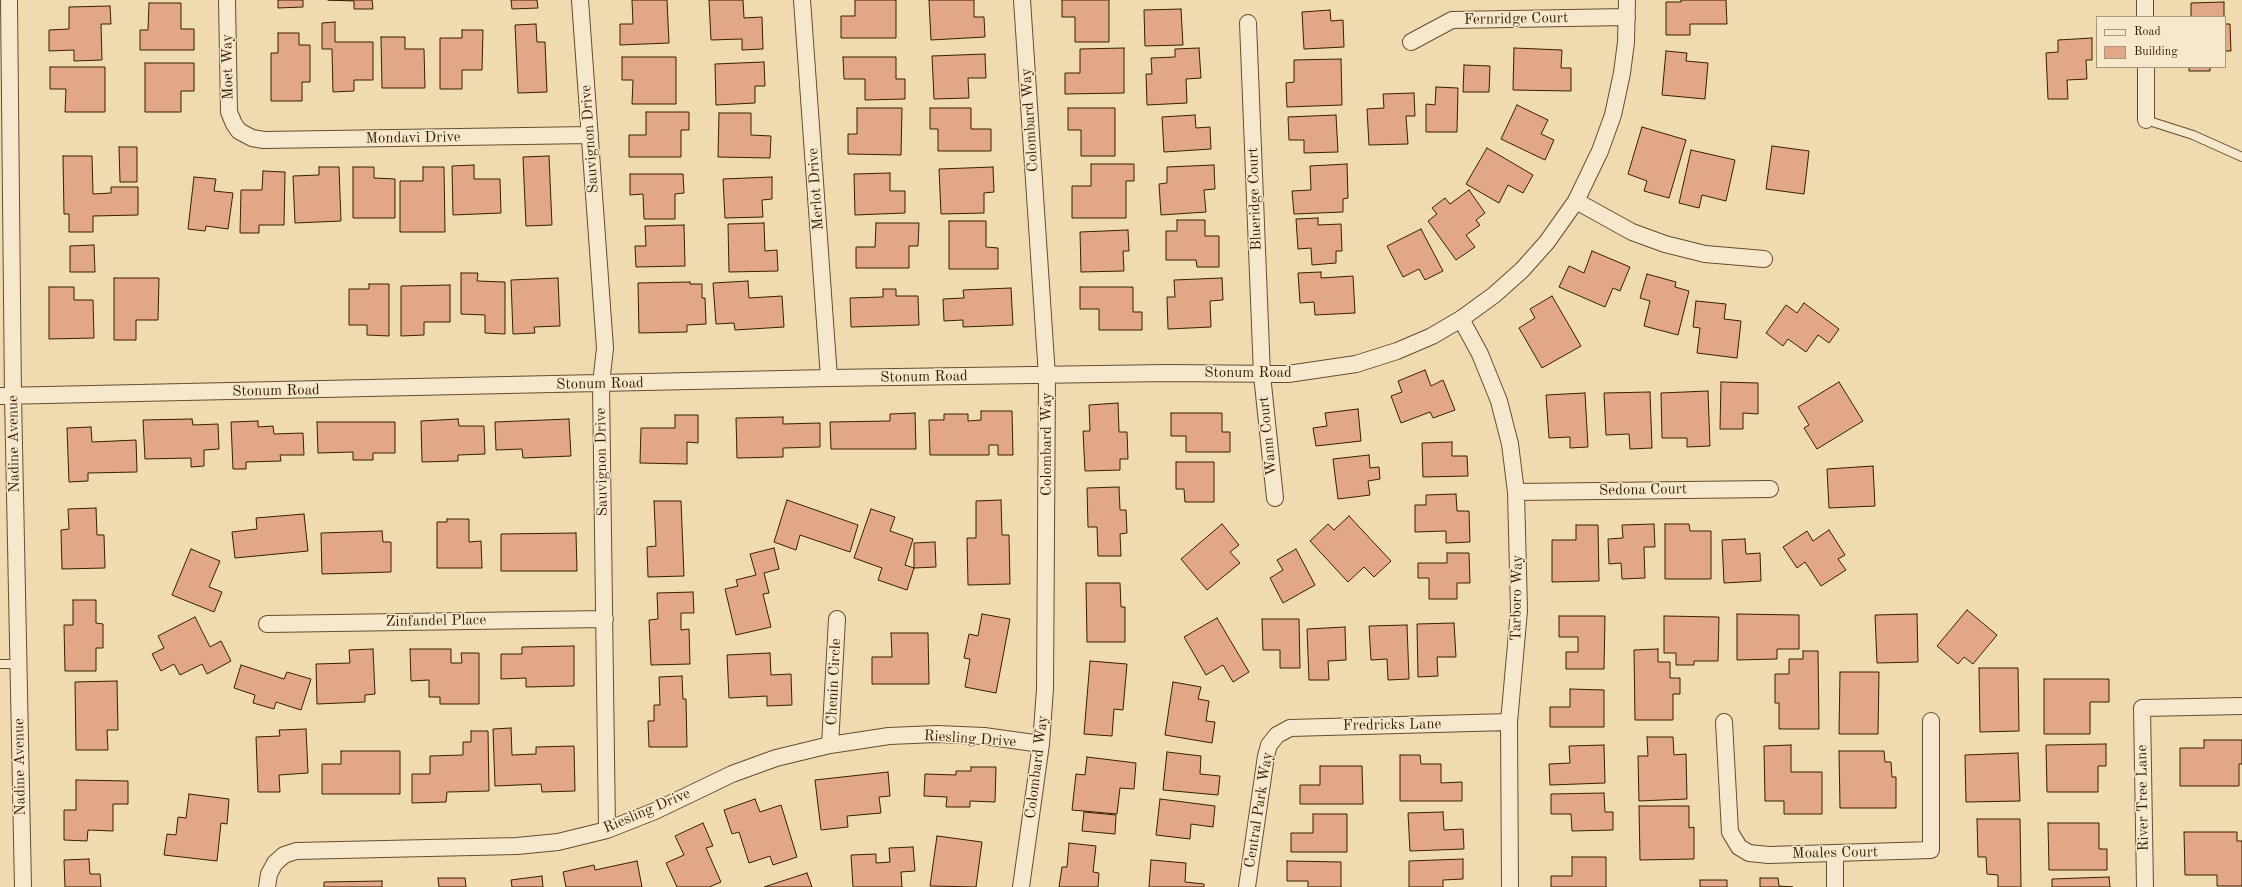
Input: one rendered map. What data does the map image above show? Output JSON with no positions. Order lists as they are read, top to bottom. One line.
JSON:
{"streets":{"street":["Fernridge Court","Moet Way","Colombard Way","Mondavi Drive","Sauvignon Drive","Merlot Drive","Blueridge Court","Stonum Road","Wann Court","Nadine Avenue","Sedona Court","Tarboro Way","Zinfandel Place","Chenin Circle","Fredricks Lane","Riesling Drive","River Tree Lane","Central Park Way","Moales Court"]},"crossings":[["Fernridge Court","Stonum Road"],["Moet Way","Mondavi Drive"],["Colombard Way","Stonum Road"],["Colombard Way","Riesling Drive"],["Mondavi Drive","Sauvignon Drive"],["Sauvignon Drive","Stonum Road"],["Sauvignon Drive","Zinfandel Place"],["Sauvignon Drive","Riesling Drive"],["Merlot Drive","Stonum Road"],["Blueridge Court","Stonum Road"],["Blueridge Court","Wann Court"],["Stonum Road","Wann Court"],["Stonum Road","Nadine Avenue"],["Stonum Road","Tarboro Way"],["Sedona Court","Tarboro Way"],["Tarboro Way","Fredricks Lane"],["Chenin Circle","Riesling Drive"],["Fredricks Lane","Central Park Way"]],"legend":["Road","Building"]}
